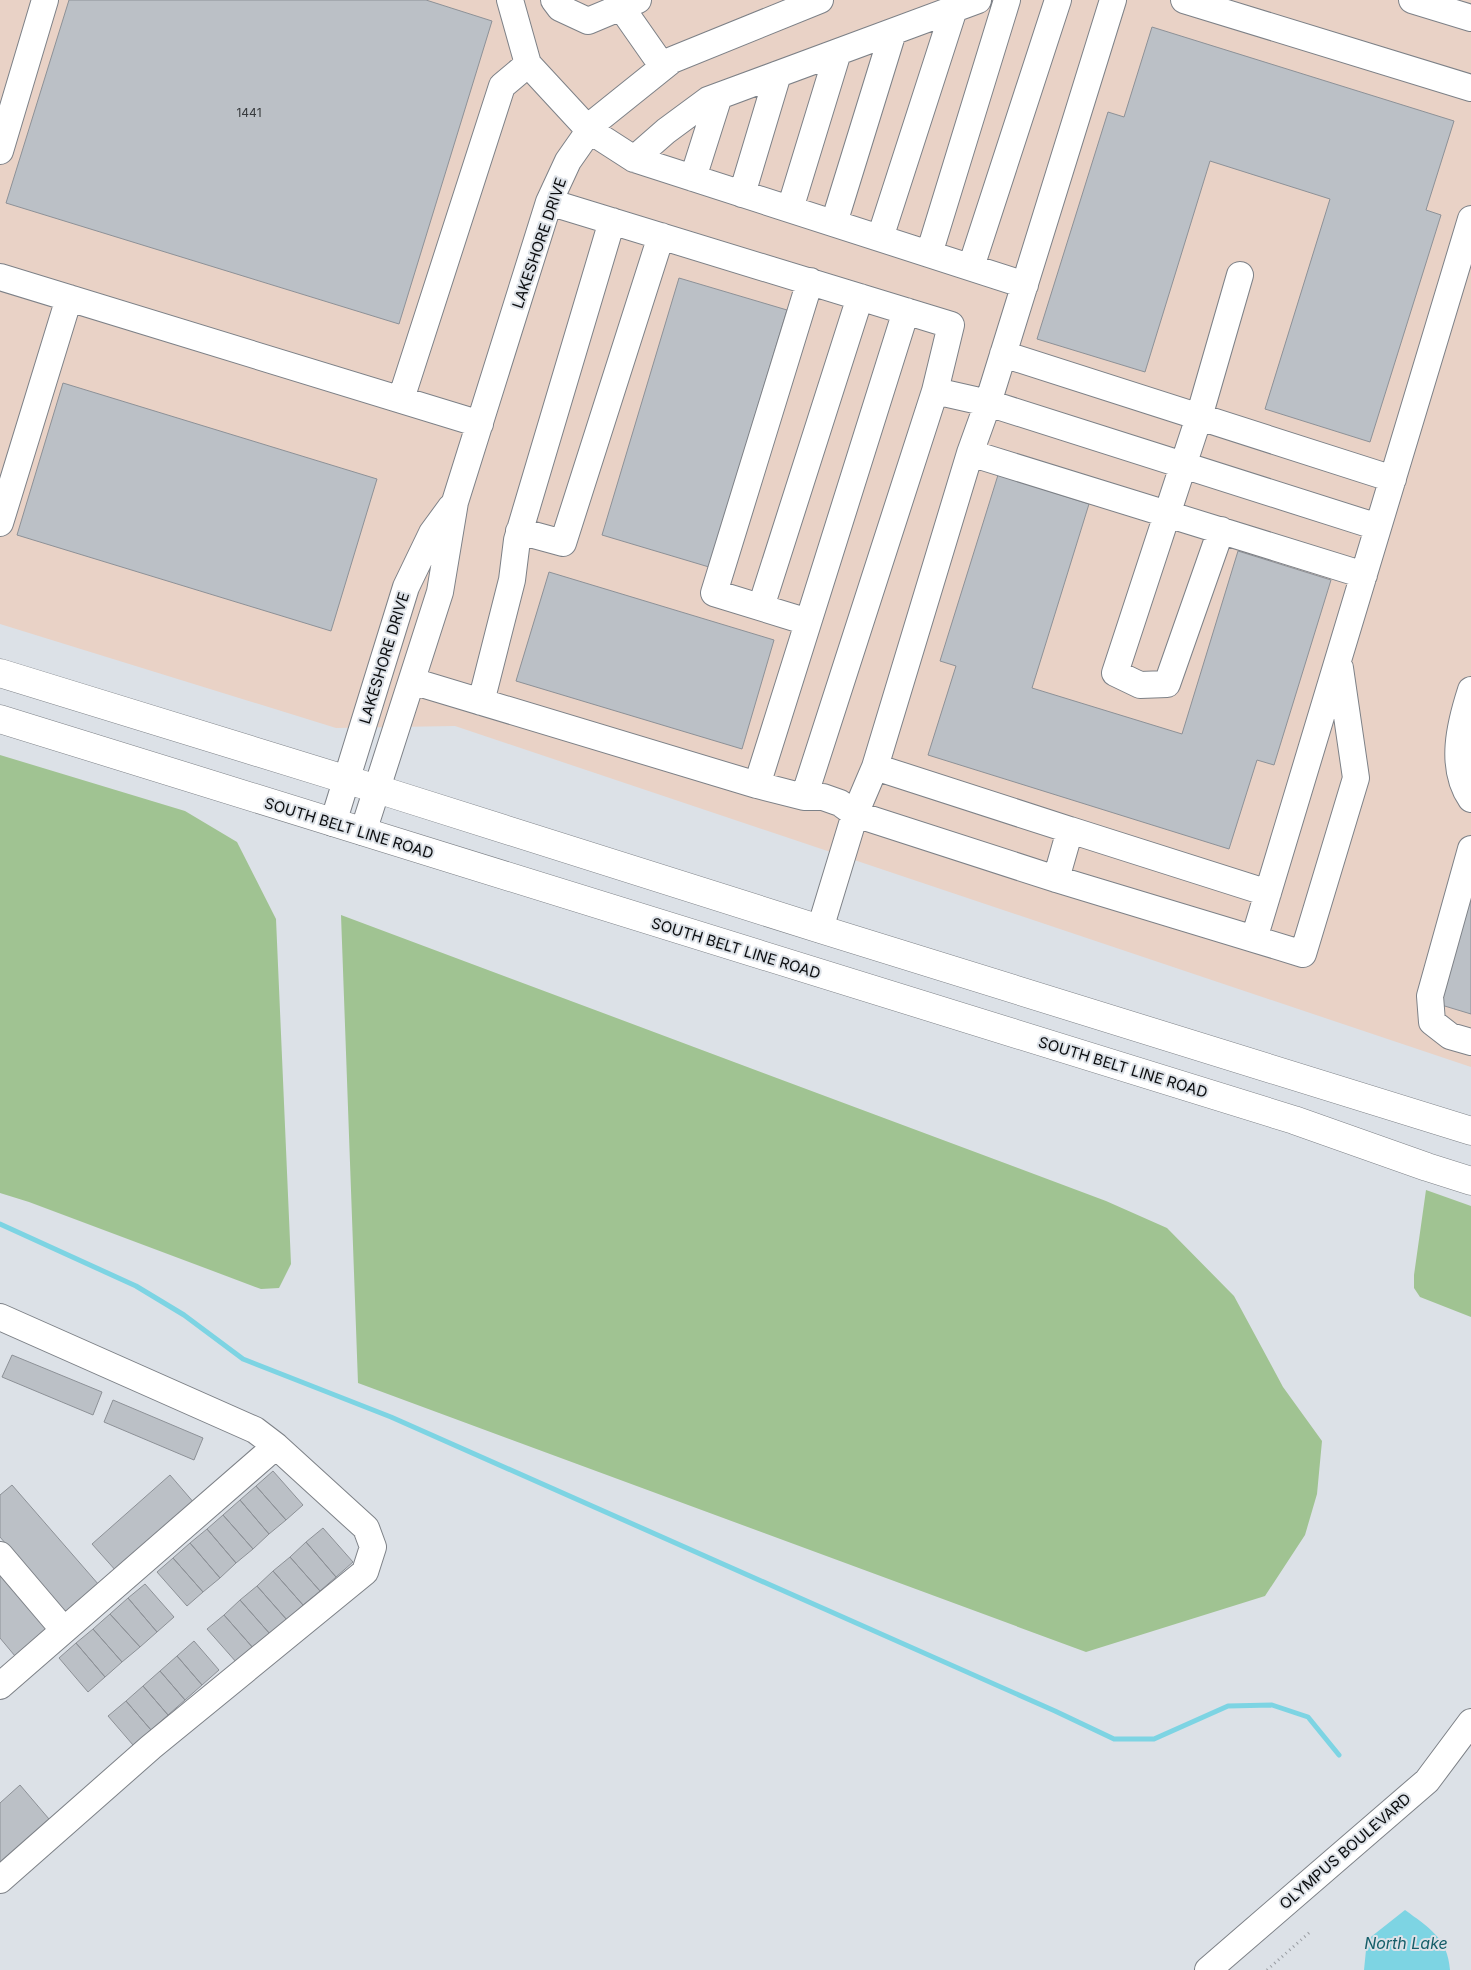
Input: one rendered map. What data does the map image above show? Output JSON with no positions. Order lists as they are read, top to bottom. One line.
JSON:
{"streets":{"main road":["SOUTH BELT LINE ROAD"],"street":["LAKESHORE DRIVE","OLYMPUS BOULEVARD"]},"crossings":[["LAKESHORE DRIVE","SOUTH BELT LINE ROAD"]],"water":["North Lake"],"house_numbers":["1441"]}
